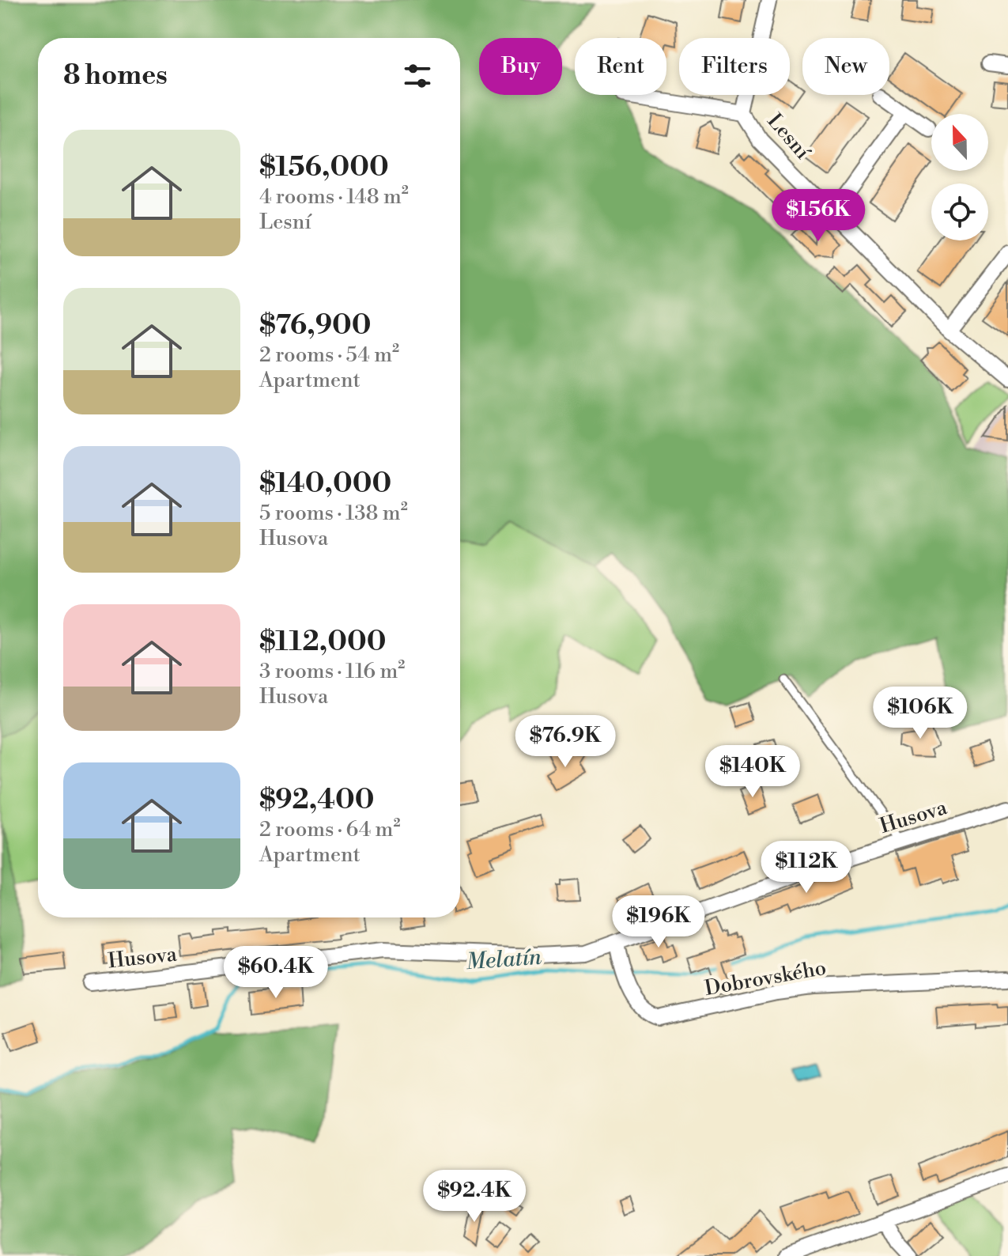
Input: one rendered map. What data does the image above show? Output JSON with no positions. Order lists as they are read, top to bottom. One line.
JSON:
{"streets":{"street":["Lesní","Husova","Dobrovského"]},"crossings":[["Husova","Dobrovského"]],"water":["Melatín"],"north":"top","page":{"chip":["Buy","Rent","Filters","New"],"heading":"8 homes","list":[{"name":"$156,000","note":"4 rooms · 148 m² · Lesní"},{"name":"$76,900","note":"2 rooms · 54 m² · Apartment"},{"name":"$140,000","note":"5 rooms · 138 m² · Husova"},{"name":"$112,000","note":"3 rooms · 116 m² · Husova"},{"name":"$92,400","note":"2 rooms · 64 m² · Apartment"}],"price":["$156K","$106K","$76.9K","$140K","$112K","$196K","$60.4K","$92.4K"]}}
